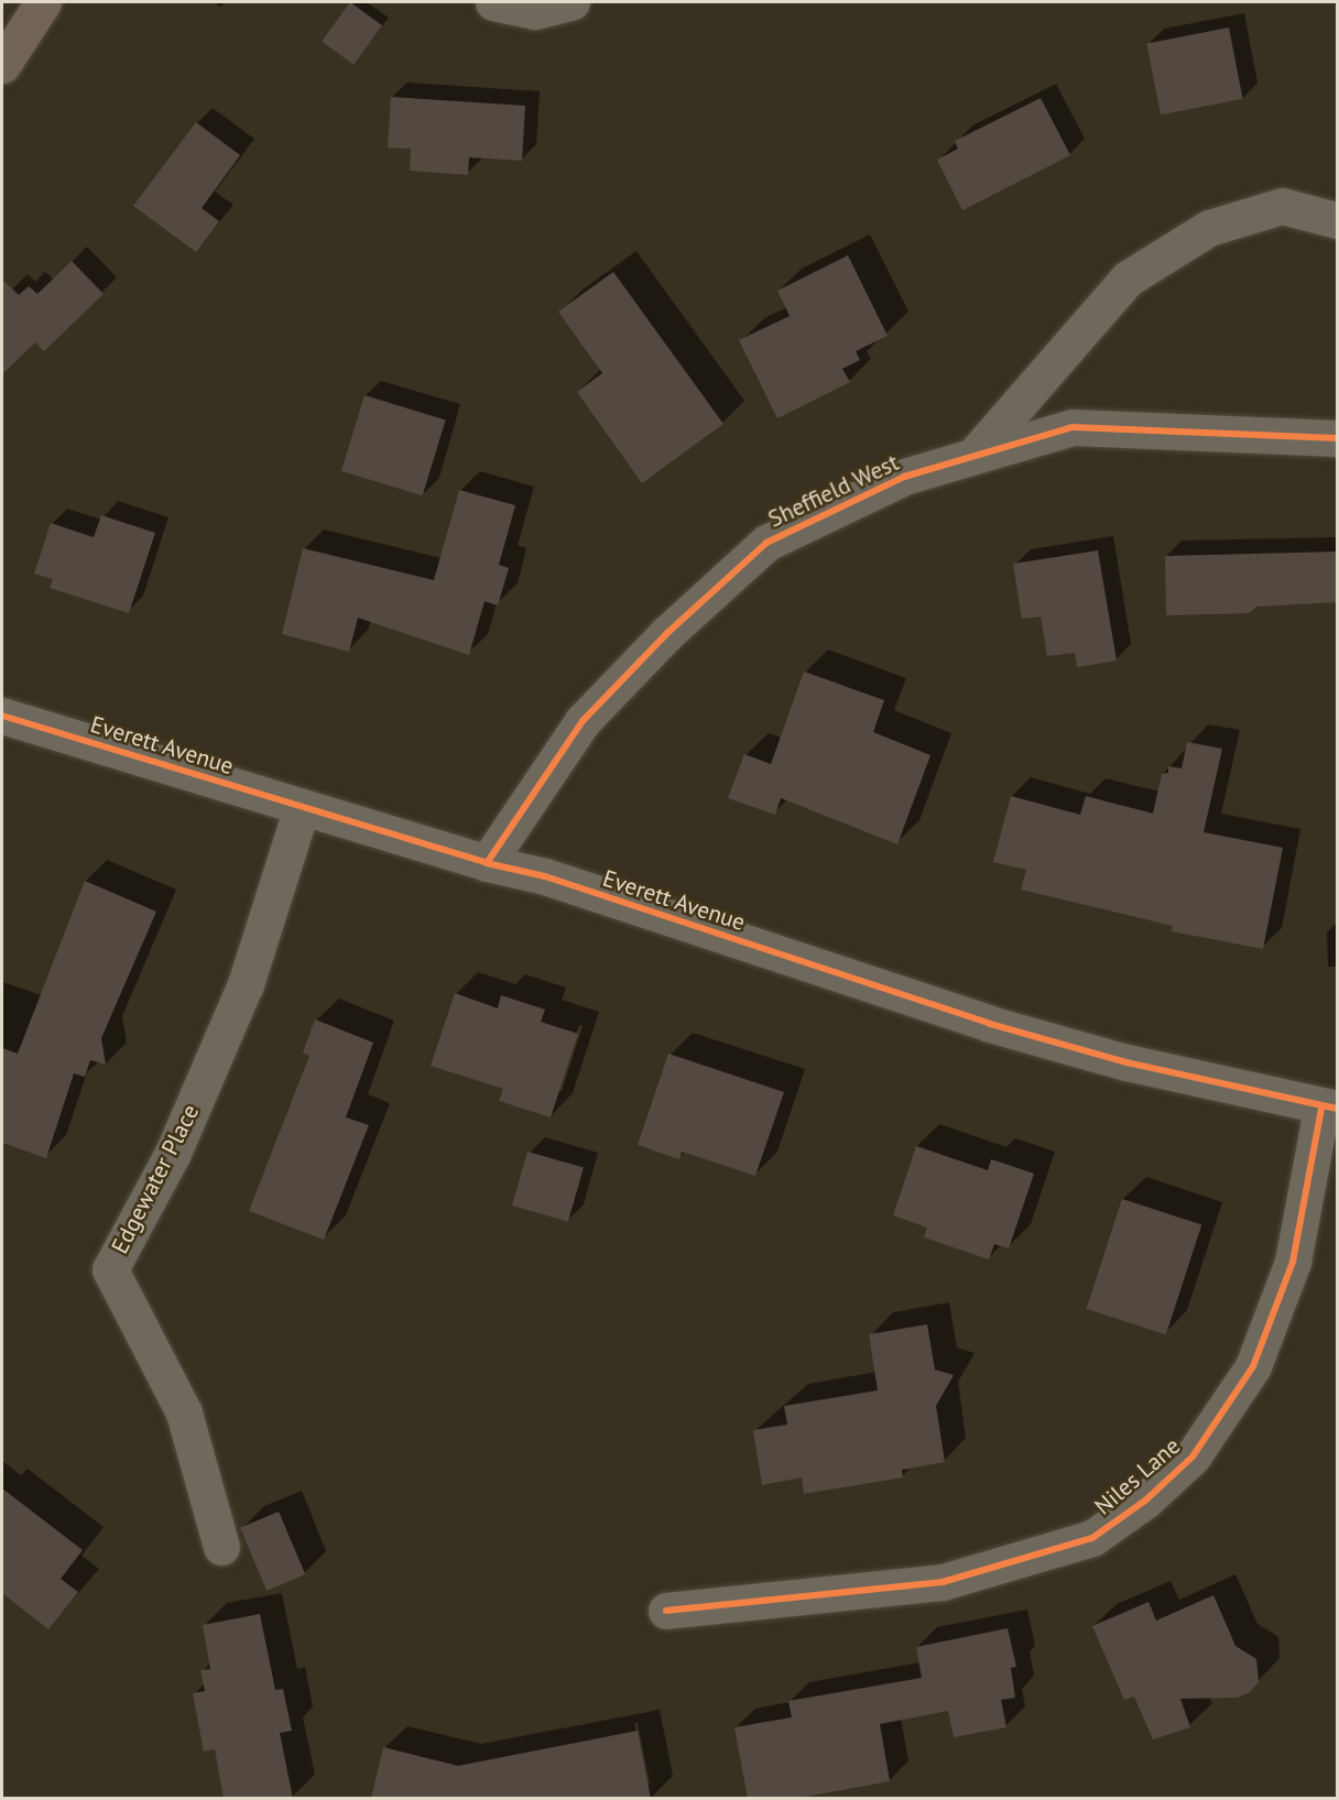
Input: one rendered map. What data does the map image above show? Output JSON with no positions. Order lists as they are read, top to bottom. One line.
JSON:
{"streets":{"street":["Sheffield West","Everett Avenue","Edgewater Place","Niles Lane"]},"crossings":[["Sheffield West","Everett Avenue"],["Everett Avenue","Edgewater Place"],["Everett Avenue","Niles Lane"]]}
